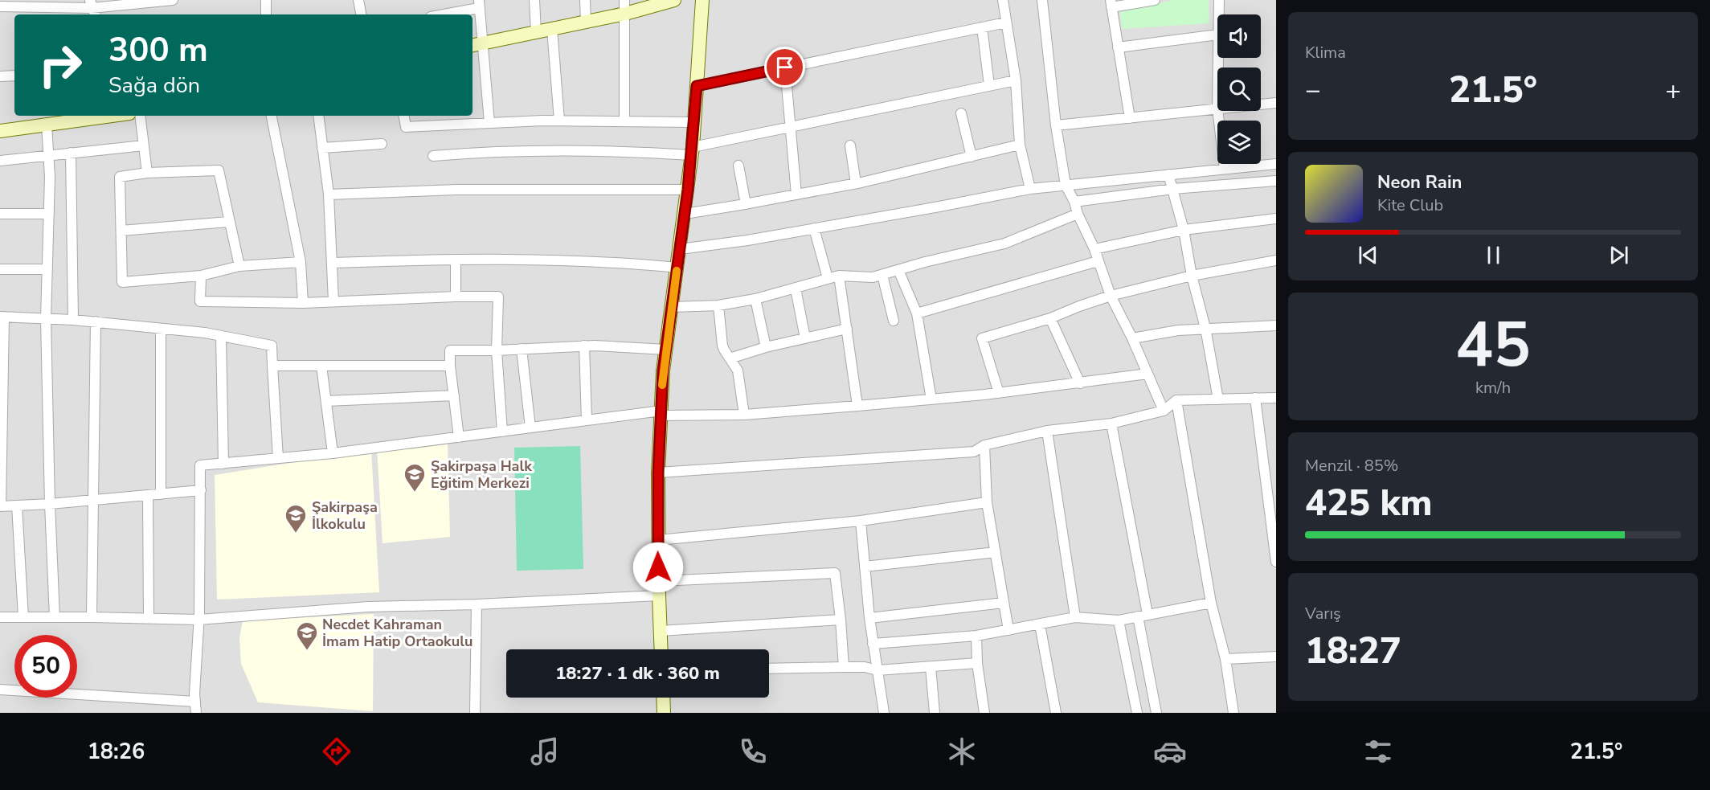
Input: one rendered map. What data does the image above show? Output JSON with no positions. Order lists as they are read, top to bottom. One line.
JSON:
{"places":{"school or university":["Şakirpaşa Halk Eğitim Merkezi","Şakirpaşa İlkokulu","Necdet Kahraman İmam Hatip Ortaokulu"]},"page":{"tile":["Klima",["45","km/h"],["Menzil · 85%","425 km"],["Varış","18:27"]],"turn":["300 m","Sağa dön"],"heat":["−","21.5°","+"],"song":["Neon Rain","Kite Club"],"limit":"50","trip":"18:27 · 1 dk · 360 m","tabs":["18:26","21.5°"]}}
